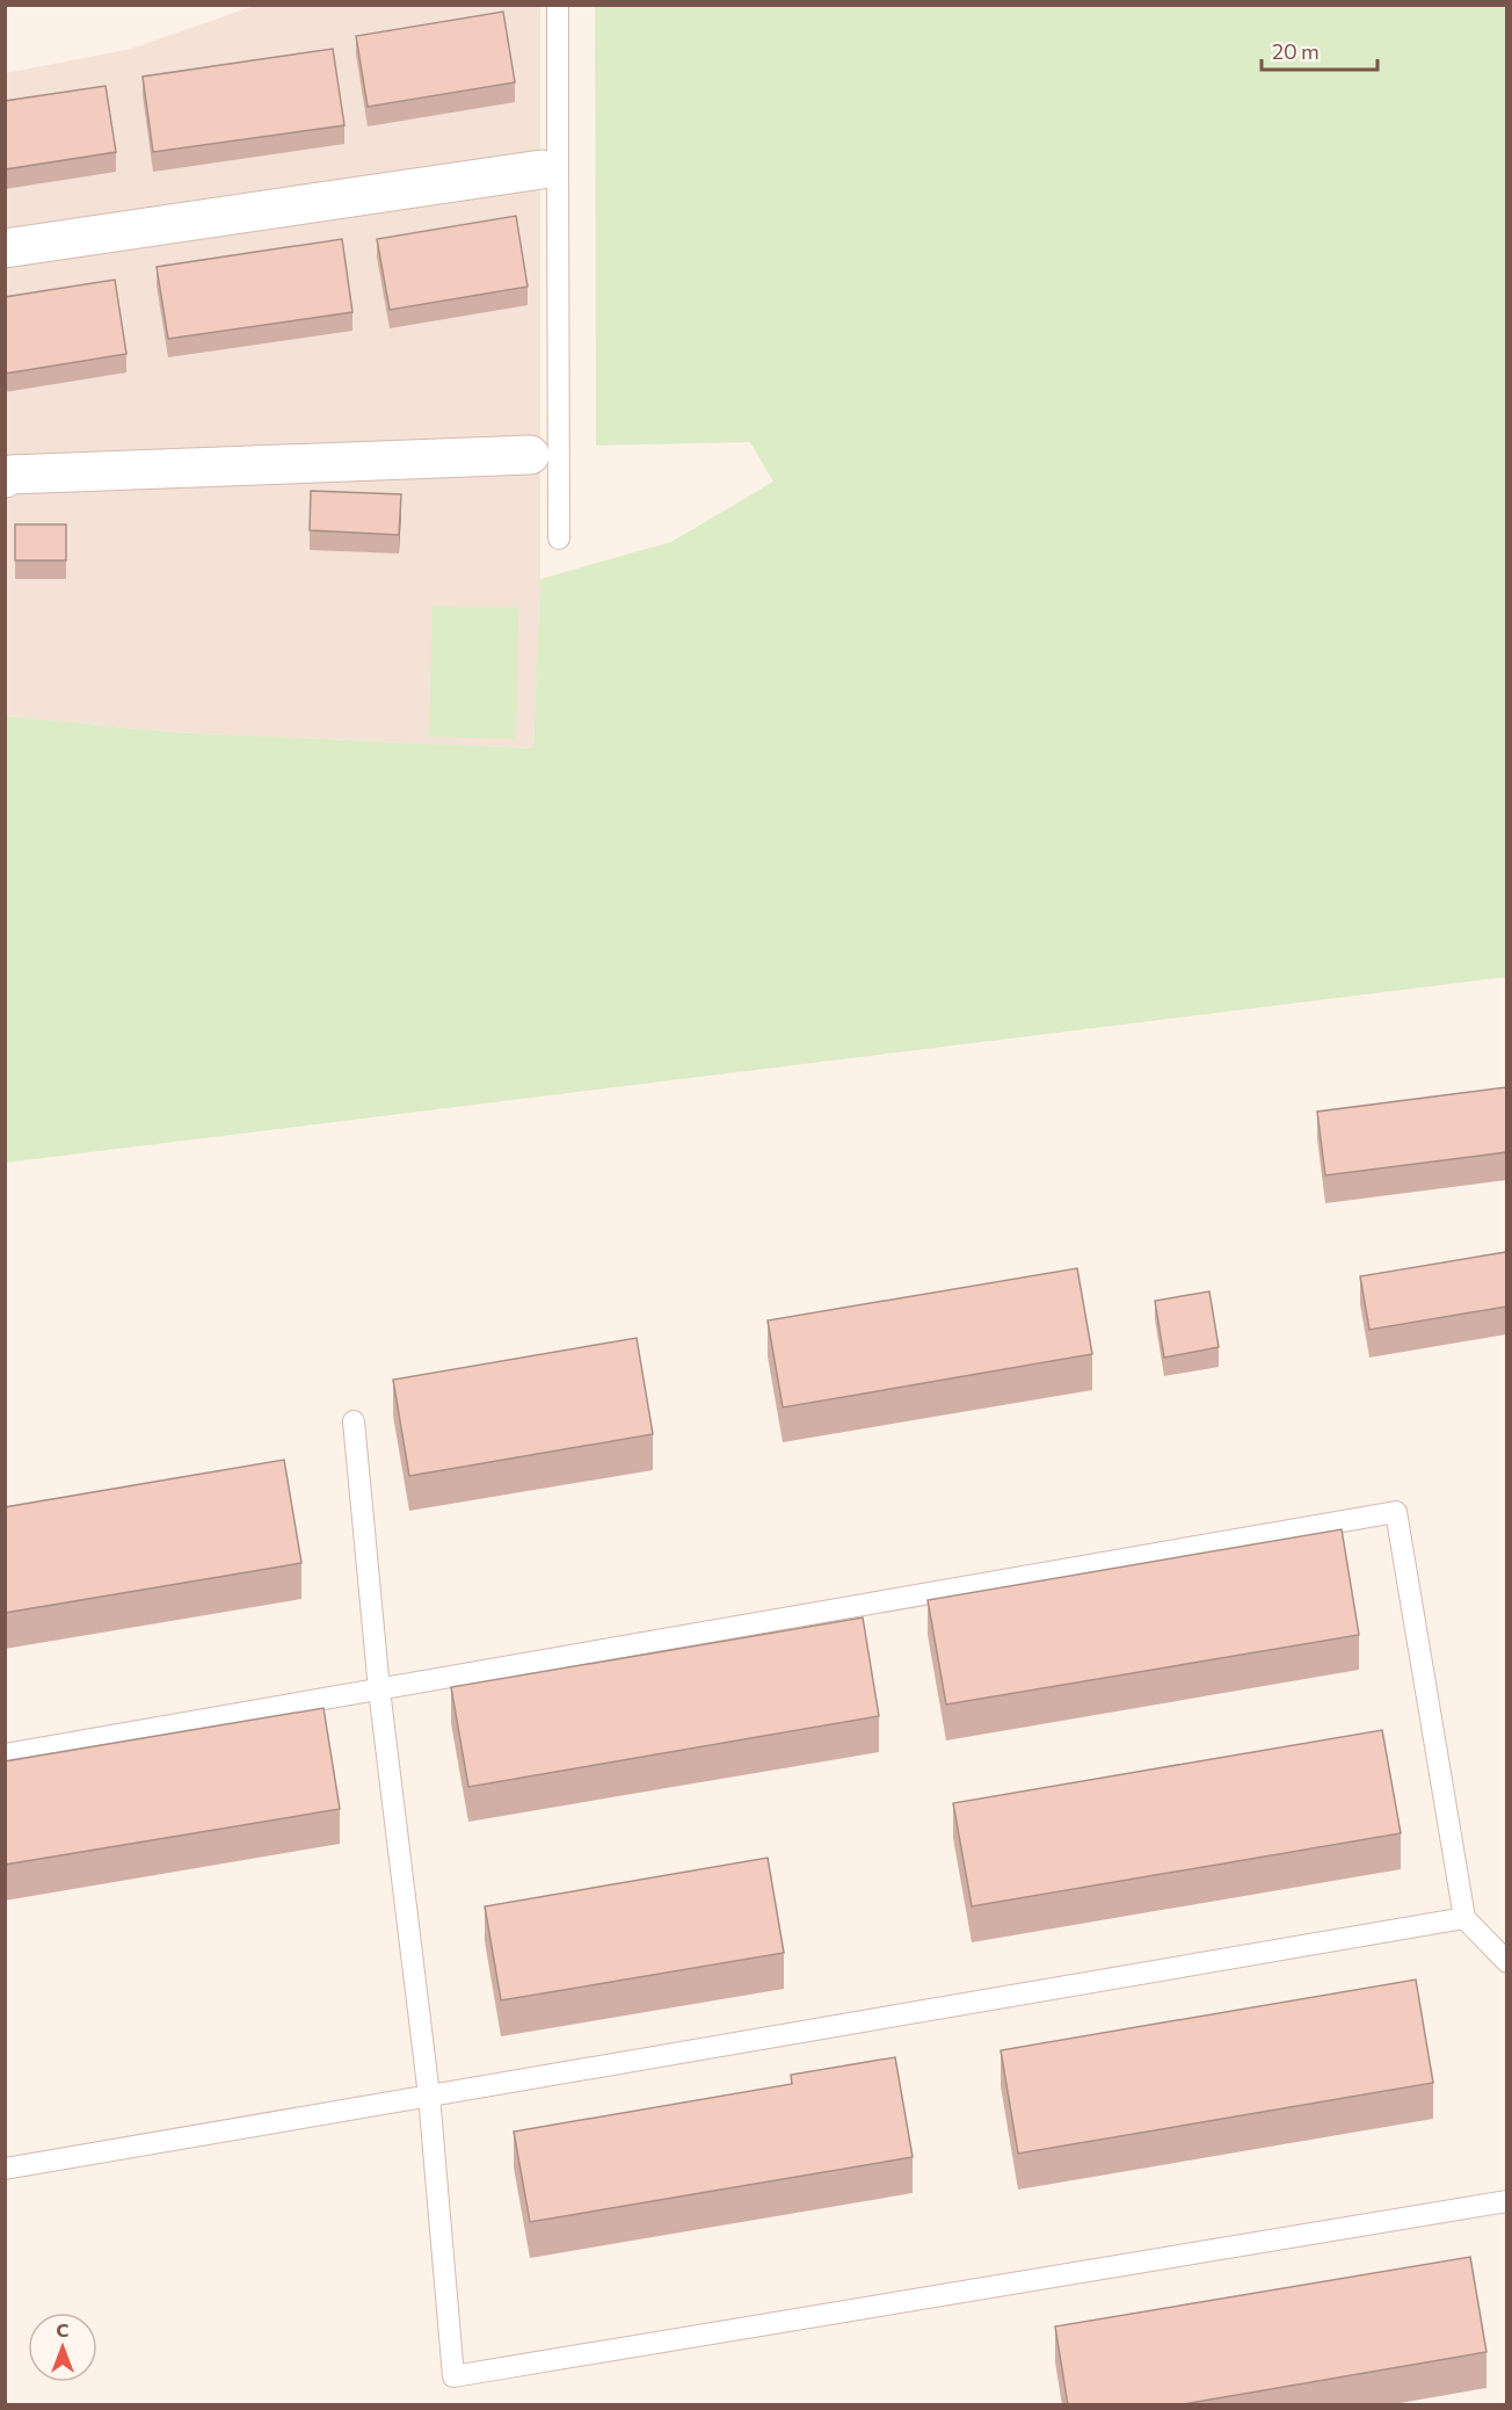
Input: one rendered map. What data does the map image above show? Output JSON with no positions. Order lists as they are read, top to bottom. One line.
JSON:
{"scale_bar":"20 m","north":"top"}
